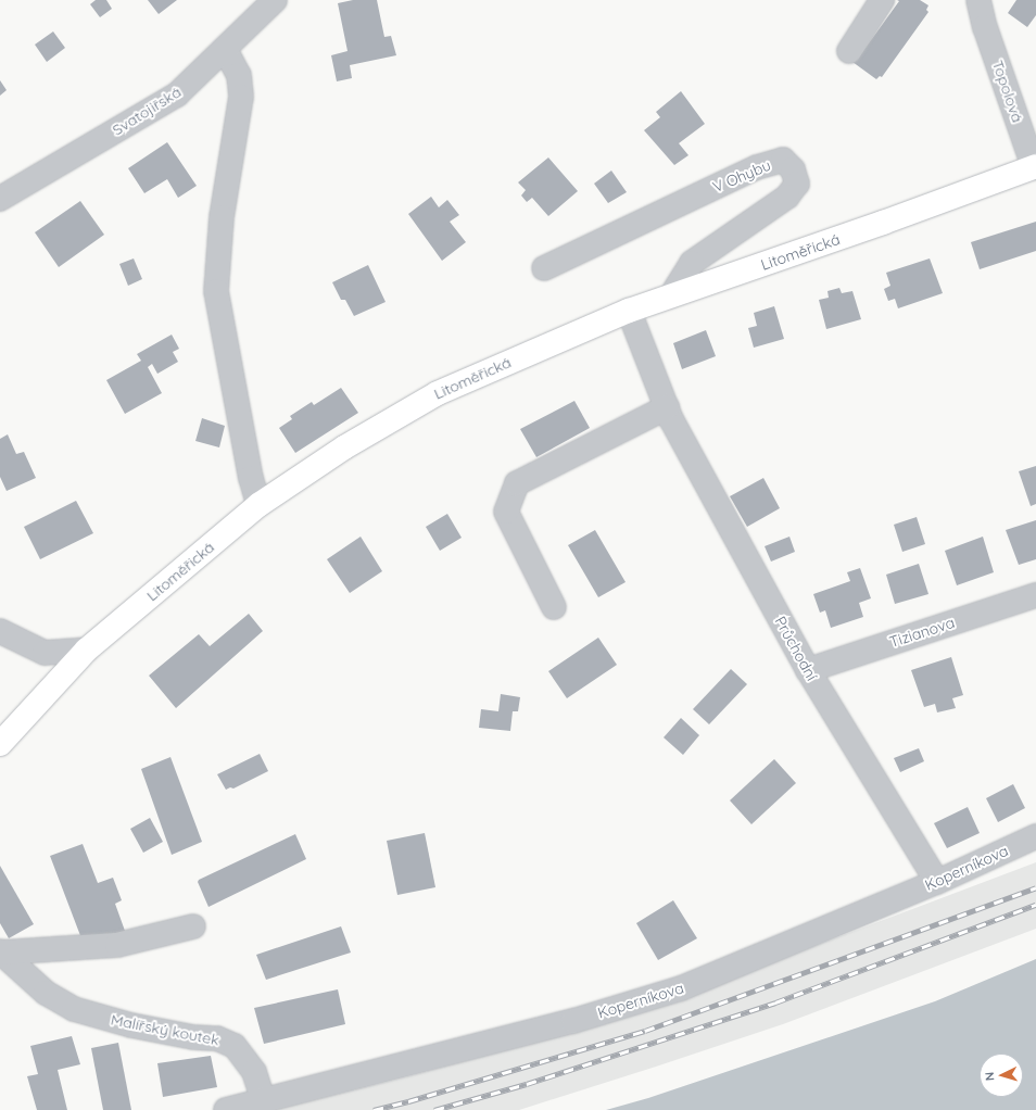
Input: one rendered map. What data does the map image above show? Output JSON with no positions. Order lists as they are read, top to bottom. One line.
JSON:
{"streets":{"main road":["Litoměřická"],"street":["Topolová","Svatojiřská","V Ohybu","Tizianova","Průchodní","Koperníkova","Malířský koutek"]},"crossings":[["Topolová","Litoměřická"],["V Ohybu","Litoměřická"],["Litoměřická","Průchodní"],["Tizianova","Průchodní"],["Průchodní","Koperníkova"],["Koperníkova","Malířský koutek"]],"north":"left"}
